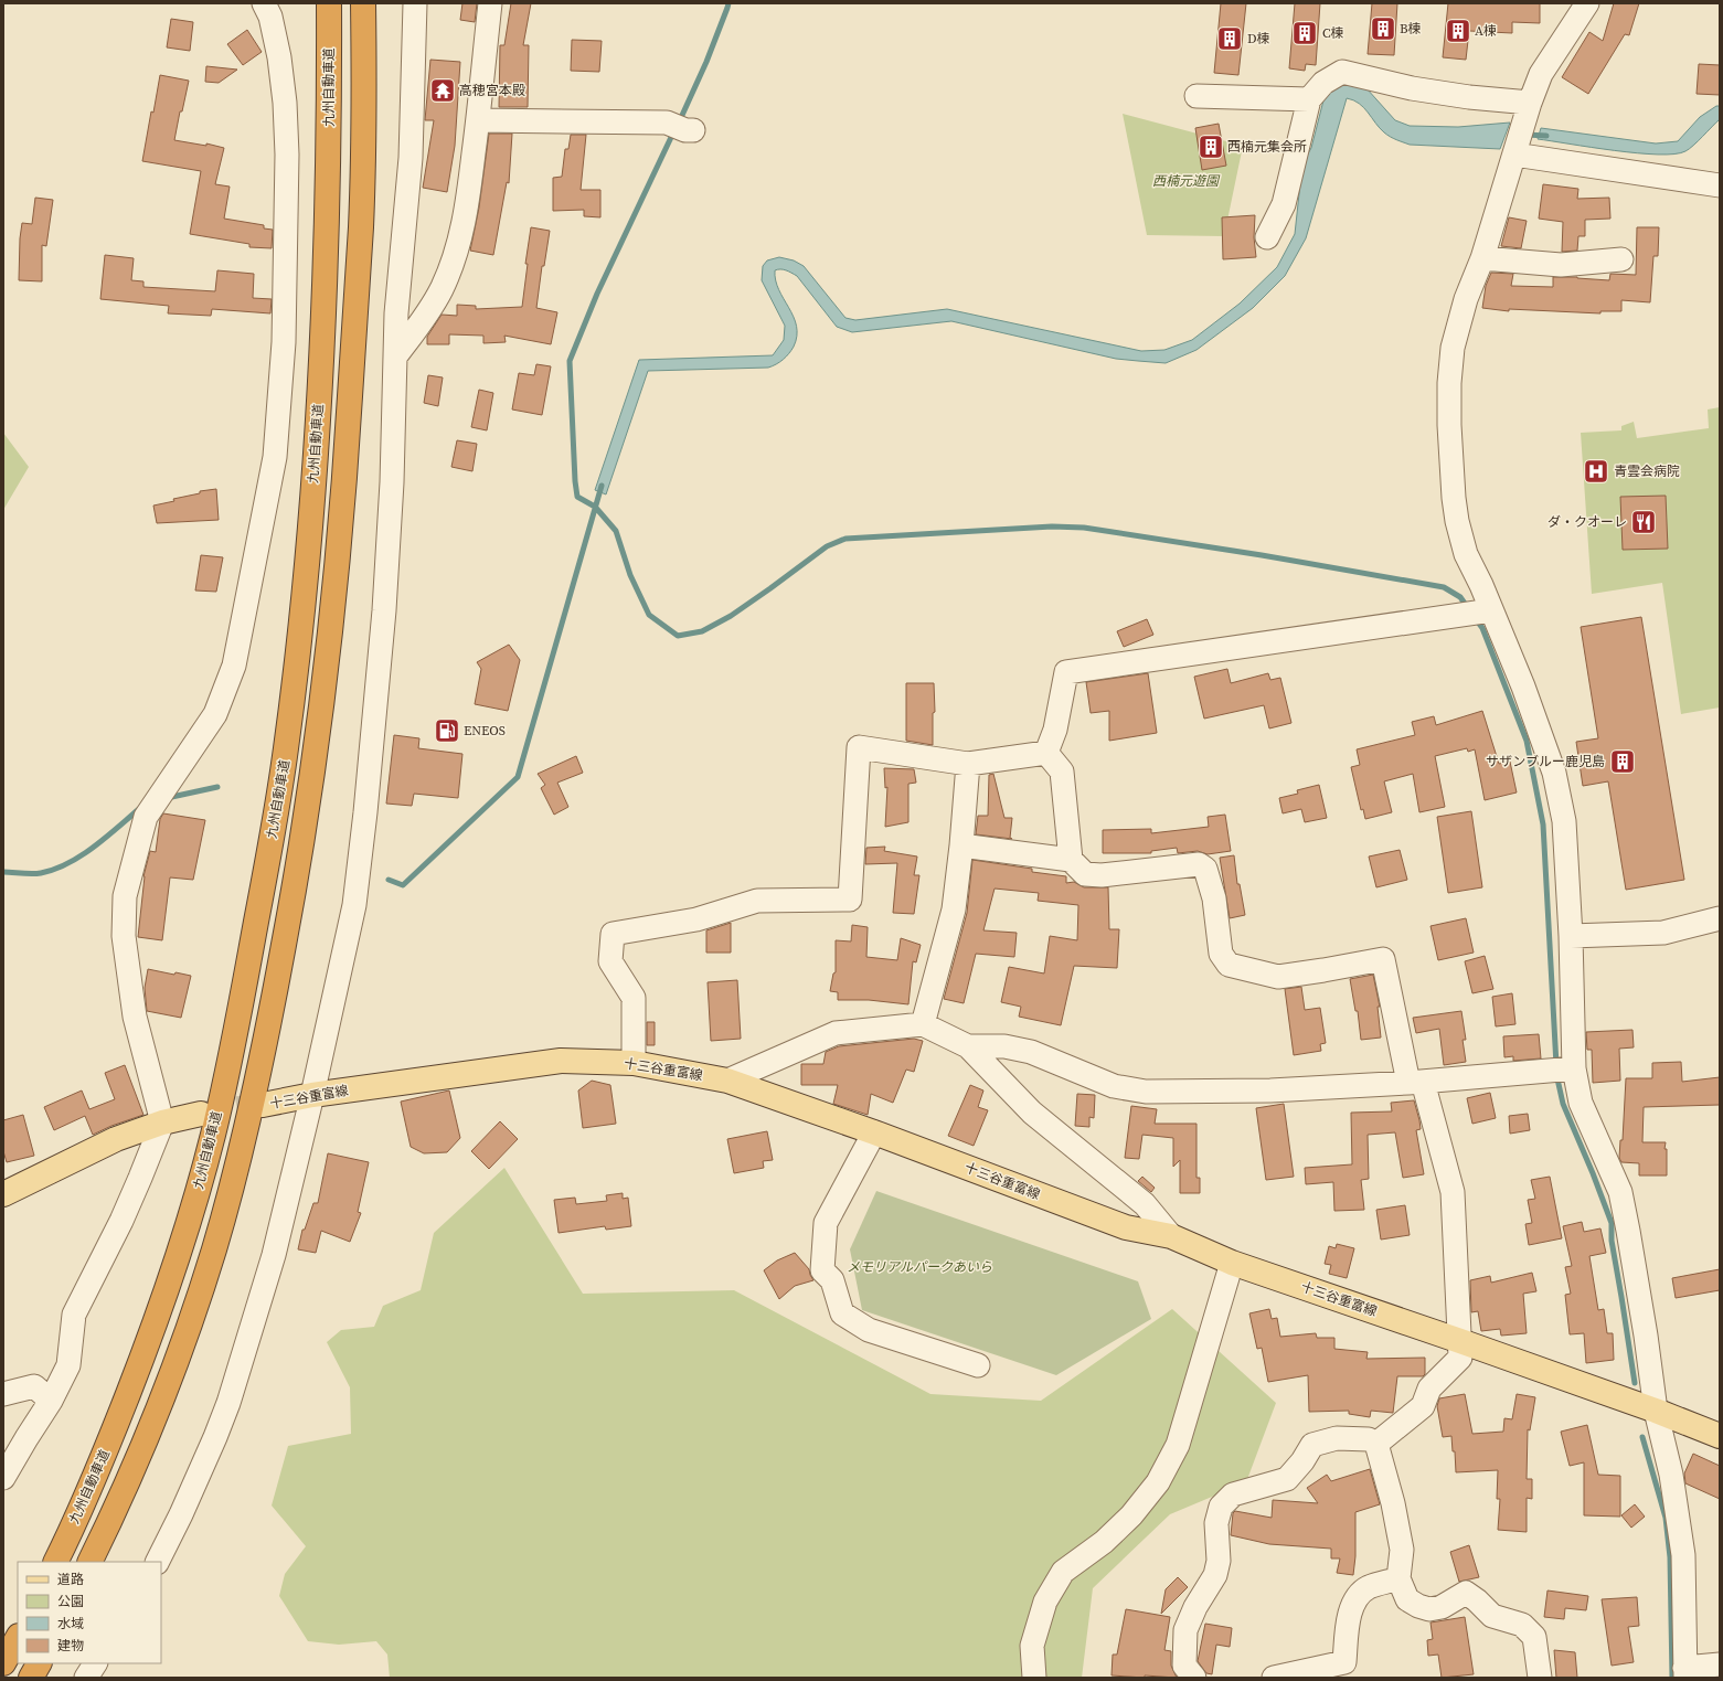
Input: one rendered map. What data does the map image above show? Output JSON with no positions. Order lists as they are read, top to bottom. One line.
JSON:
{"streets":{"highway":["九州自動車道"],"main road":["十三谷重富線"]},"parks":["西楠元遊園","メモリアルパークあいら"],"places":{"building":["B棟","A棟","C棟","D棟","西楠元集会所","サザンブルー鹿児島"],"temple":["高穂宮本殿"],"hospital":["青雲会病院"],"restaurant":["ダ・クオーレ"],"fuel station":["ENEOS"]},"legend":["道路","公園","水域","建物"]}
